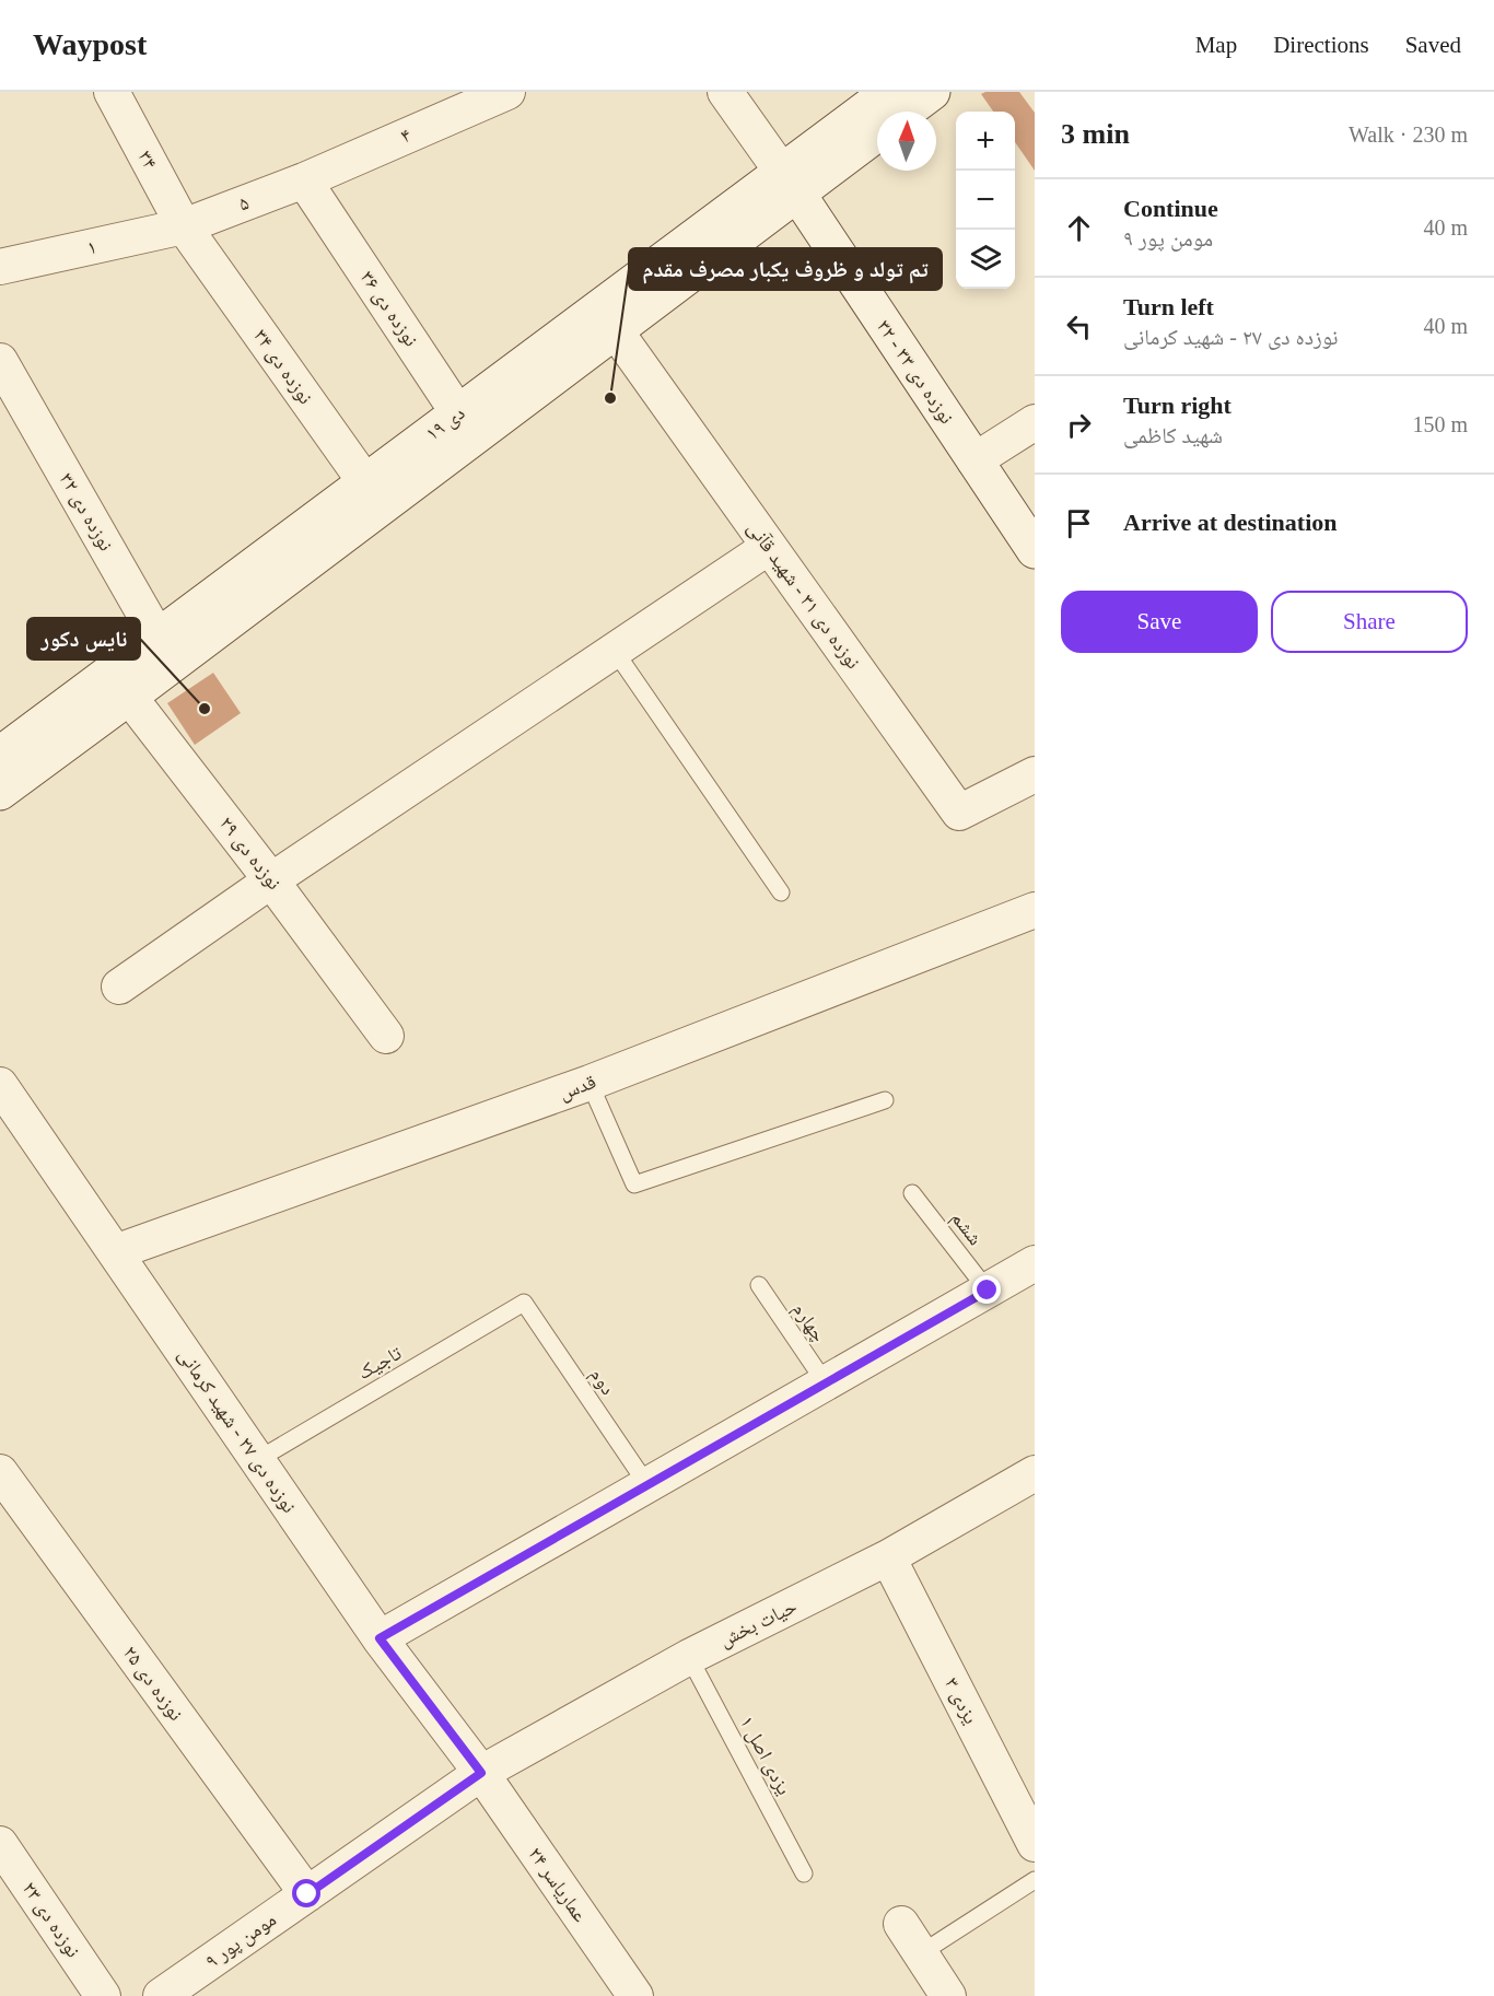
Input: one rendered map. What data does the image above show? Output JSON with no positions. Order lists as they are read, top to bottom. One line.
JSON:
{"streets":{"main road":["۳۲ - نوزده دی ۳۳","۱۹ دی"],"street":["۴","۳۴","۵","۱","نوزده دی ۳۶","نوزده دی ۳۴","نوزده دی ۳۲","نوزده دی ۳۱ - شهید قآنی","نوزده دی ۲۹","قدس","نوزده دی ۲۷ - شهید کرمانی","حیات بخش","نوزده دی ۲۵","یزدی ۳","عماریاسر ۲۴","نوزده دی ۲۳","مومن پور ۹"],"lane":["ششم","چهارم","تاجیک","دوم","یزدی اصل ۱"]},"crossings":[["۴","۵"],["۴","نوزده دی ۳۶"],["۳۴","۵"],["۳۴","۱"],["۳۴","نوزده دی ۳۴"],["۵","۱"],["۵","نوزده دی ۳۶"],["۵","نوزده دی ۳۴"],["۱","نوزده دی ۳۴"],["نوزده دی ۳۶","۱۹ دی"],["نوزده دی ۳۴","۱۹ دی"],["۳۲ - نوزده دی ۳۳","۱۹ دی"],["۱۹ دی","نوزده دی ۳۲"],["۱۹ دی","نوزده دی ۳۱ - شهید قآنی"],["۱۹ دی","نوزده دی ۲۹"],["قدس","نوزده دی ۲۷ - شهید کرمانی"],["تاجیک","دوم"],["تاجیک","نوزده دی ۲۷ - شهید کرمانی"],["نوزده دی ۲۷ - شهید کرمانی","حیات بخش"],["نوزده دی ۲۷ - شهید کرمانی","عماریاسر ۲۴"],["نوزده دی ۲۷ - شهید کرمانی","مومن پور ۹"],["حیات بخش","یزدی ۳"],["حیات بخش","یزدی اصل ۱"],["حیات بخش","عماریاسر ۲۴"],["حیات بخش","مومن پور ۹"],["نوزده دی ۲۵","مومن پور ۹"],["عماریاسر ۲۴","مومن پور ۹"]],"places":["تم تولد و ظروف یکبار مصرف مقدم","نایس دکور"],"north":"top","page":{"header":"Waypost","nav":["Map","Directions","Saved"],"heading":["3 min","Walk · 230 m"],"map_buttons":["+","−"],"list":[["Continue","مومن پور ۹","40 m"],["Turn left","نوزده دی ۲۷ - شهید کرمانی","40 m"],["Turn right","شهید کاظمی","150 m"],"Arrive at destination"],"buttons":["Save","Share"]}}
